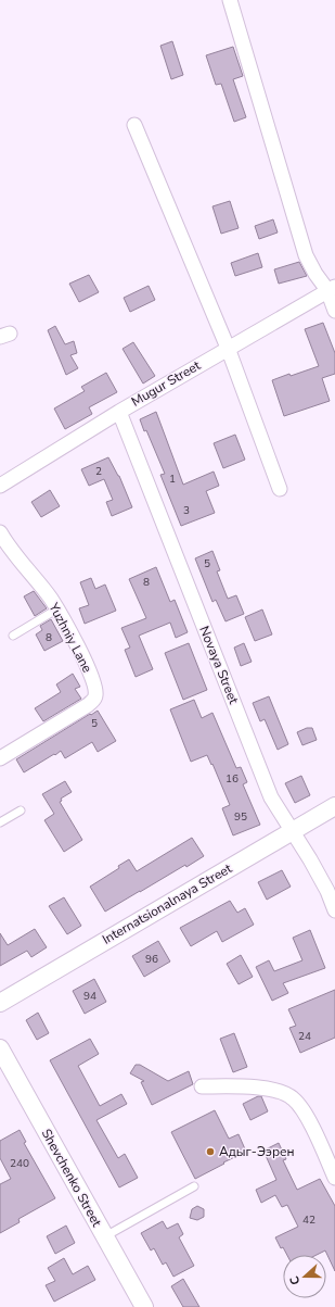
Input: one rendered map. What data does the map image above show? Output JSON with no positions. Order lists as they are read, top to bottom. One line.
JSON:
{"streets":{"street":["Mugur Street","Yuzhniy Lane","Novaya Street","Internatsionalnaya Street","Shevchenko Street"]},"crossings":[["Mugur Street","Novaya Street"],["Novaya Street","Internatsionalnaya Street"]],"places":["Адыг-Ээрен"],"house_numbers":["2","1","3","5","8","8","5","16","95","96","94","24","240","42"],"north":"left"}
